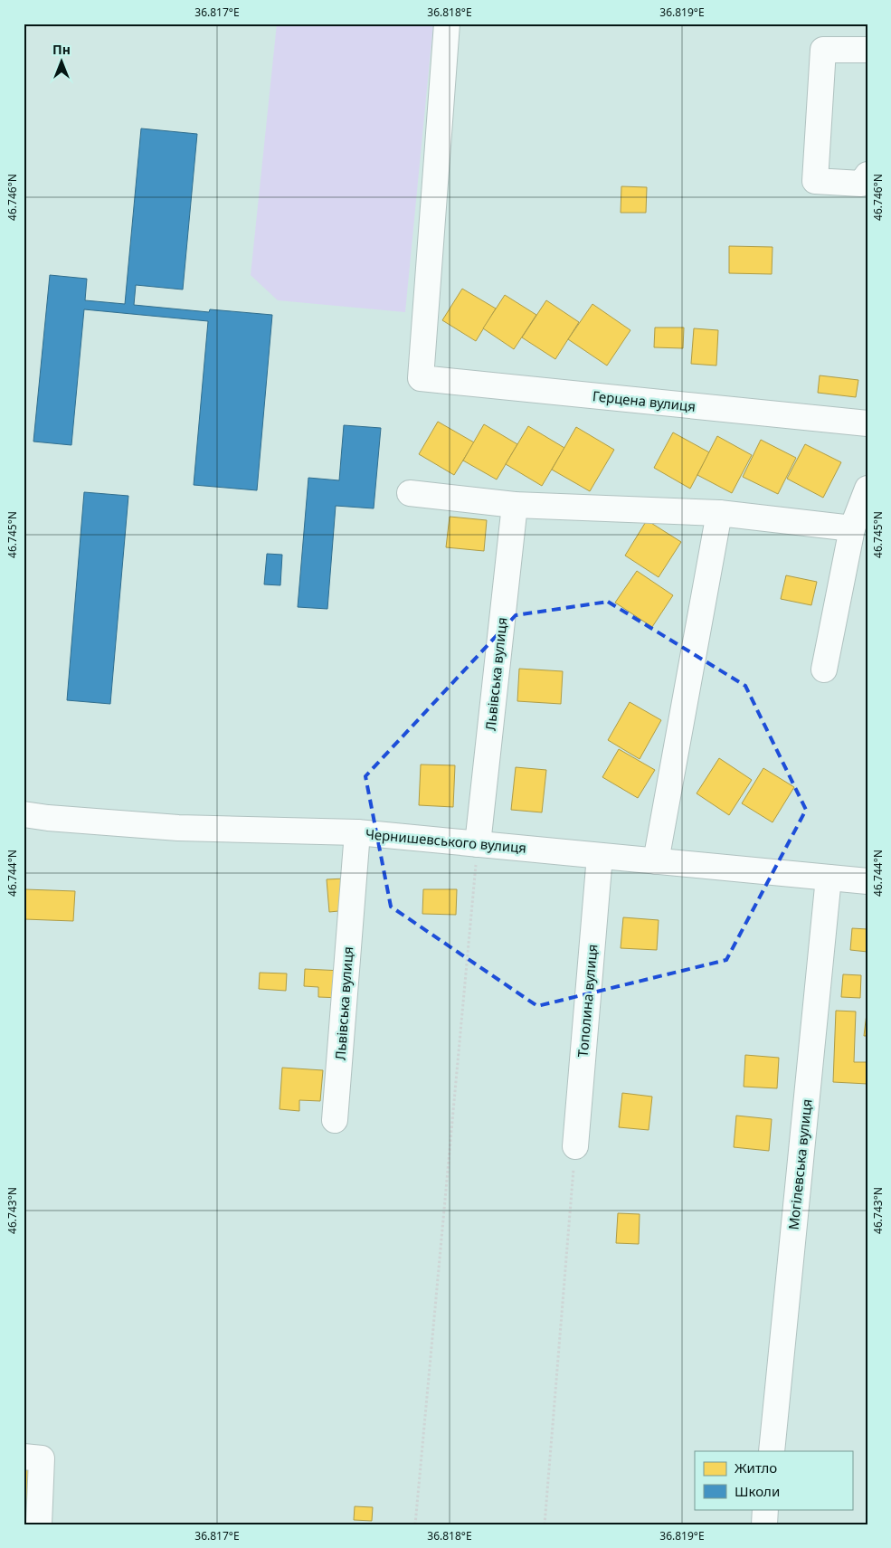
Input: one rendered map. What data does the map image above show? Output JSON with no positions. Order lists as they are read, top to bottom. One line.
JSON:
{"streets":{"street":["Герцена вулиця","Львівська вулиця","Чернишевського вулиця","Тополина вулиця","Могілевська вулиця"]},"crossings":[["Львівська вулиця","Чернишевського вулиця"],["Чернишевського вулиця","Тополина вулиця"],["Чернишевського вулиця","Могілевська вулиця"]],"legend":["Житло","Школи"],"north":"top","coordinates":["36.817°E","36.818°E","36.819°E","46.746°N","46.745°N","46.744°N","46.743°N"]}
